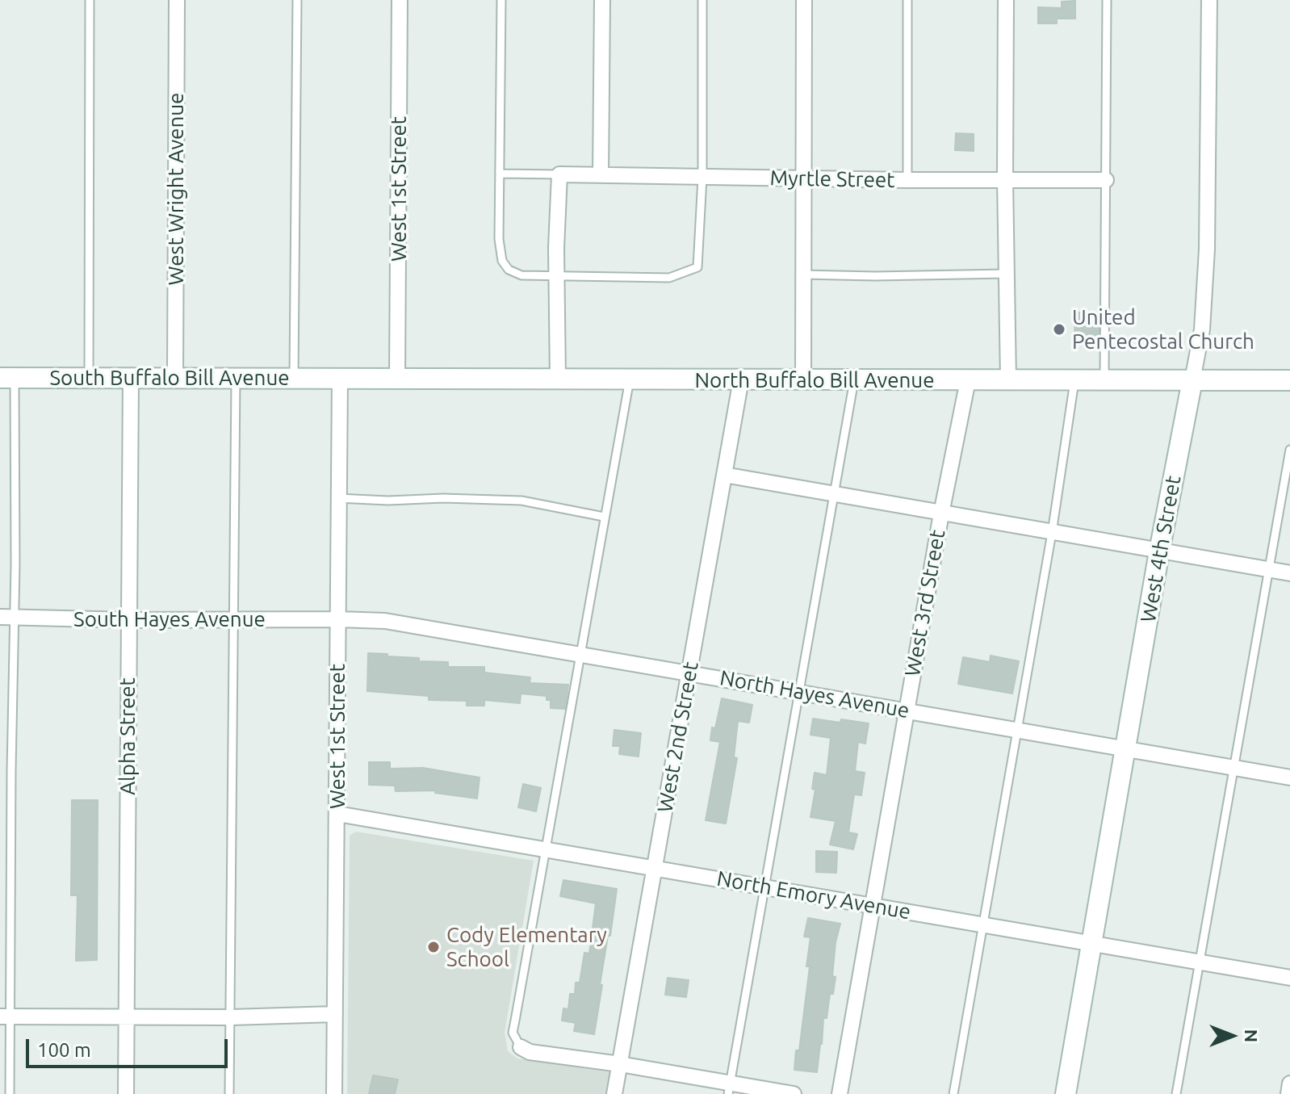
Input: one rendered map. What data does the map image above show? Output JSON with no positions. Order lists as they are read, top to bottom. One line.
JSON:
{"streets":{"main road":["South Buffalo Bill Avenue","North Buffalo Bill Avenue","West 4th Street"],"street":["Myrtle Street","West Wright Avenue","West 1st Street","West 3rd Street","South Hayes Avenue","North Hayes Avenue","Alpha Street","West 2nd Street","North Emory Avenue"]},"crossings":[["West Wright Avenue","South Buffalo Bill Avenue"],["West 1st Street","South Buffalo Bill Avenue"],["West 1st Street","North Buffalo Bill Avenue"],["West 1st Street","South Hayes Avenue"],["West 1st Street","North Hayes Avenue"],["West 1st Street","North Emory Avenue"],["South Buffalo Bill Avenue","North Buffalo Bill Avenue"],["South Buffalo Bill Avenue","Alpha Street"],["North Buffalo Bill Avenue","West 4th Street"],["North Buffalo Bill Avenue","West 3rd Street"],["North Buffalo Bill Avenue","West 2nd Street"],["West 4th Street","North Hayes Avenue"],["West 4th Street","North Emory Avenue"],["West 3rd Street","North Hayes Avenue"],["West 3rd Street","North Emory Avenue"],["South Hayes Avenue","North Hayes Avenue"],["South Hayes Avenue","Alpha Street"],["North Hayes Avenue","West 2nd Street"],["West 2nd Street","North Emory Avenue"]],"places":["United Pentecostal Church","Cody Elementary School"],"scale_bar":"100 m","north":"right"}
